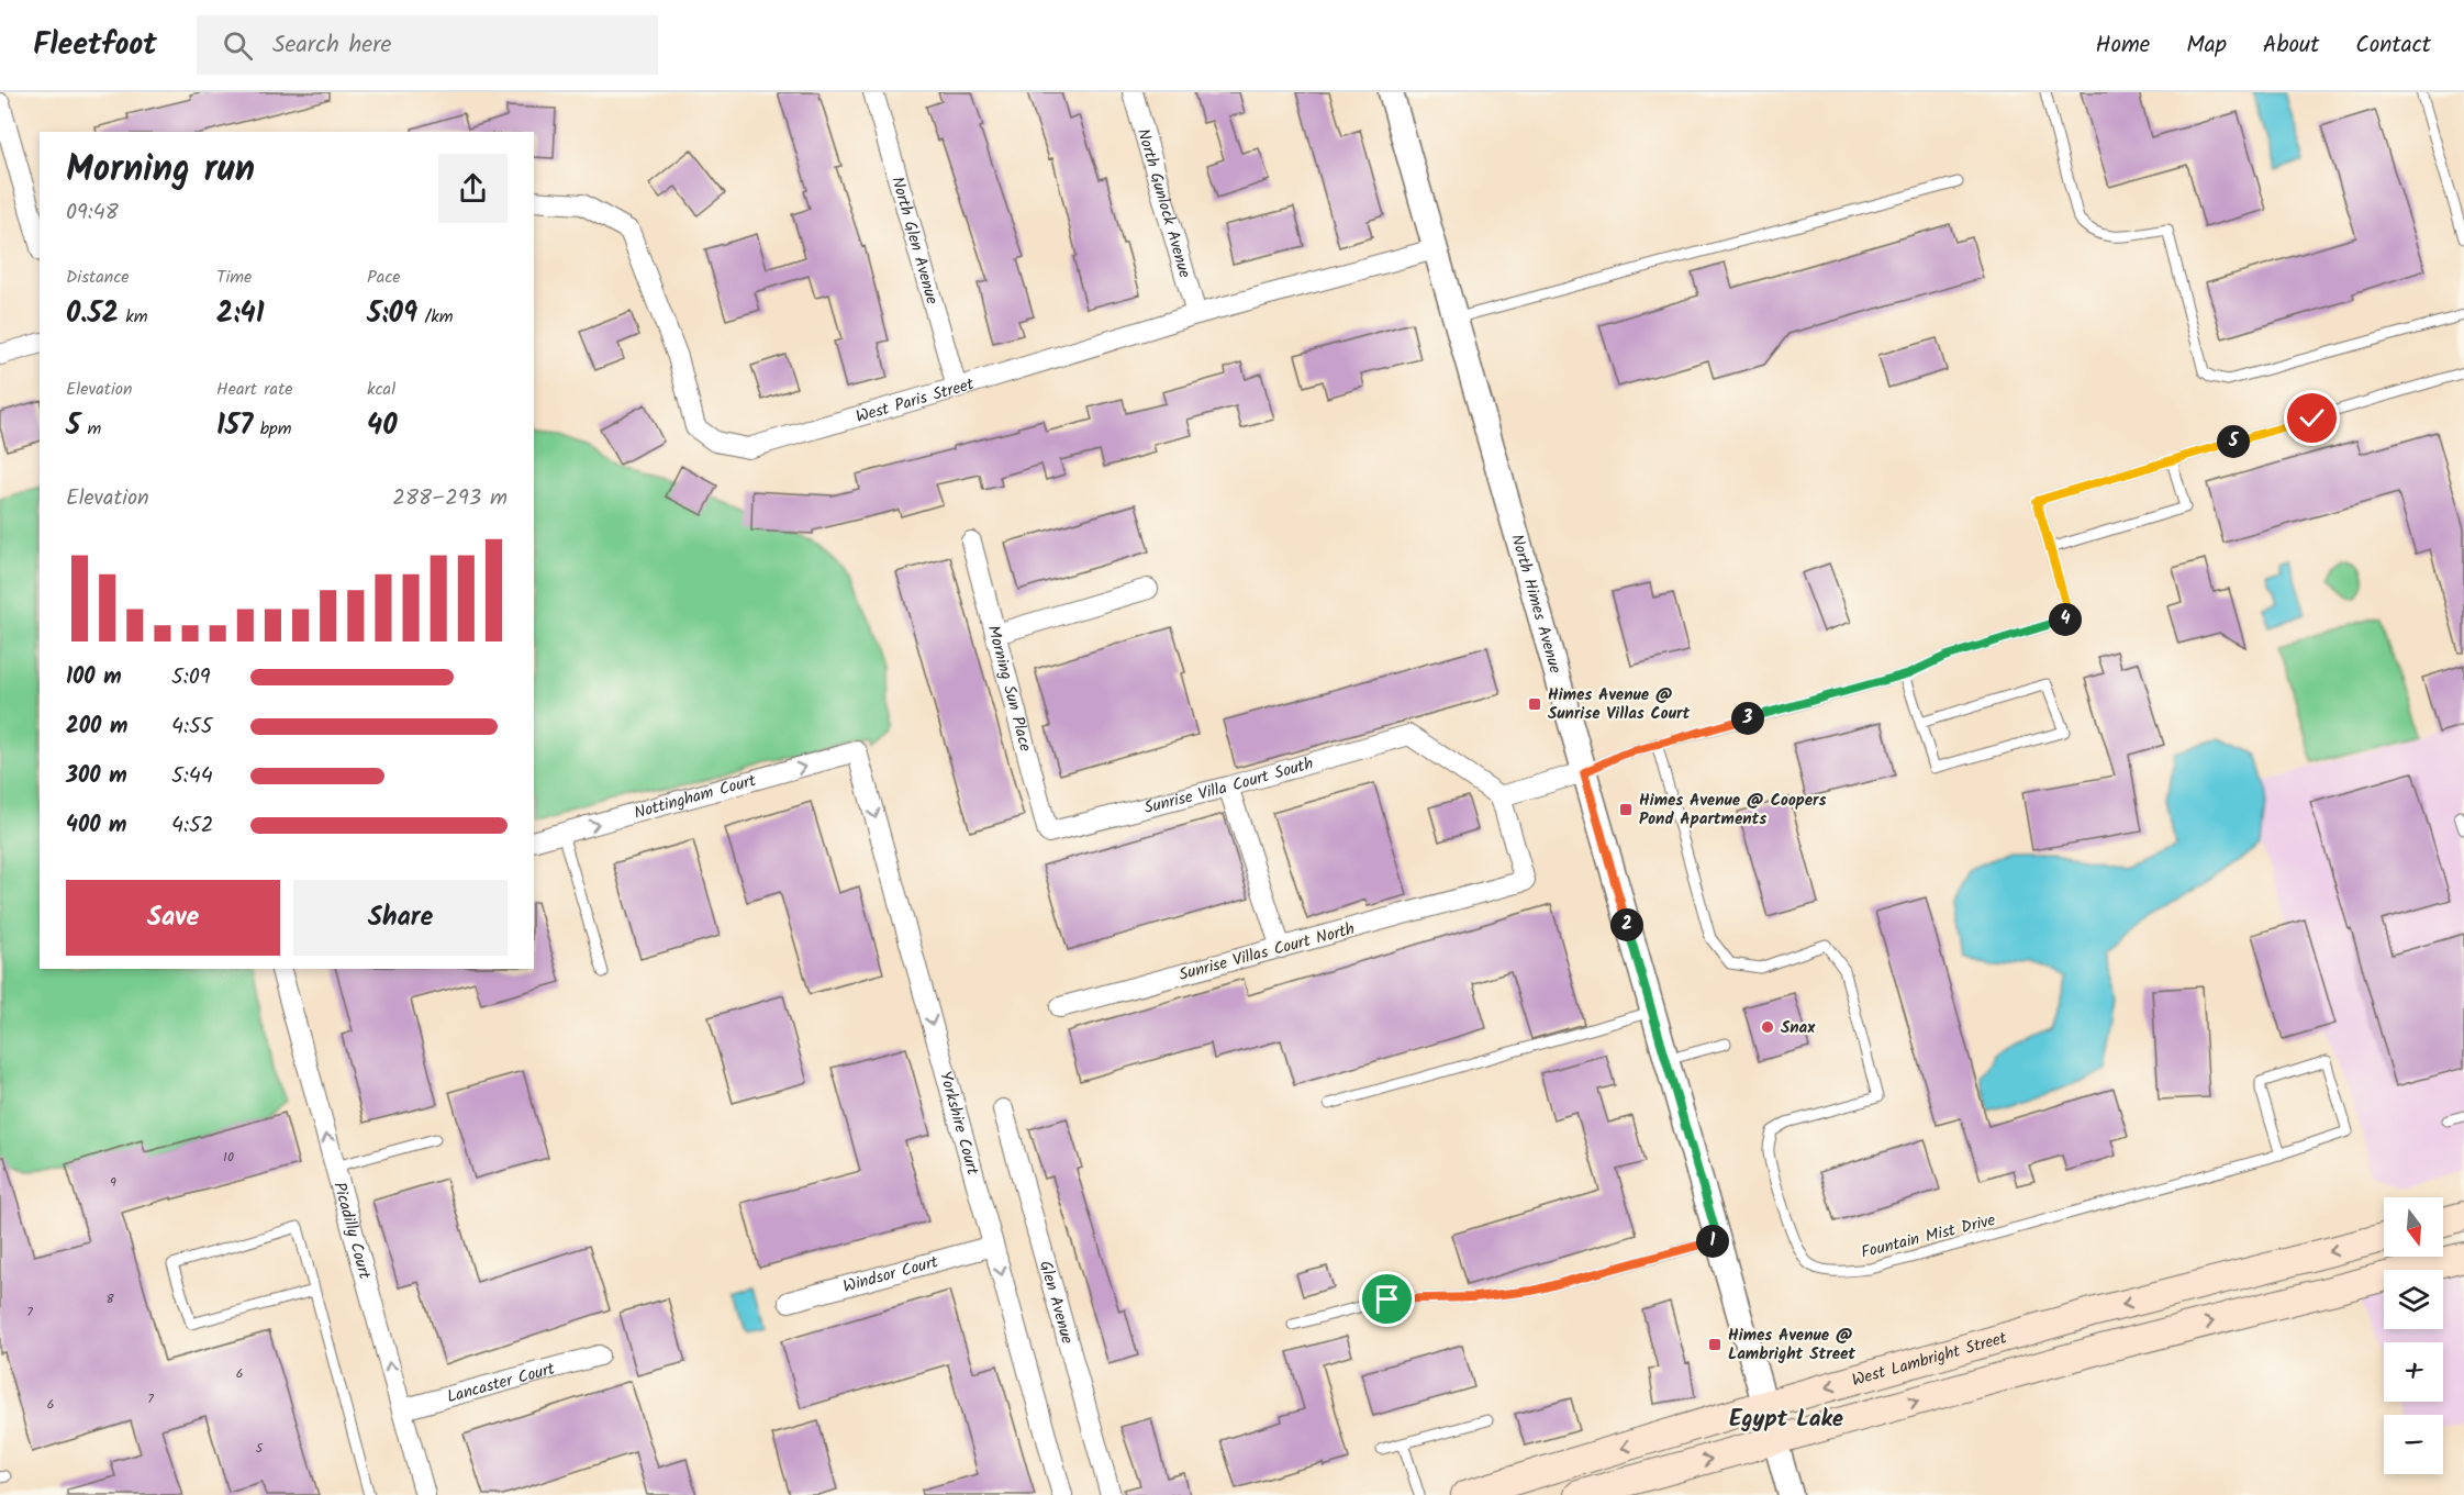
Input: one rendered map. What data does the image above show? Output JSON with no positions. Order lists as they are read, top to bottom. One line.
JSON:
{"streets":{"main road":["West Lambright Street"],"street":["North Gunlock Avenue","North Glen Avenue","West Paris Street","North Himes Avenue","Morning Sun Place","Sunrise Villa Court South","Nottingham Court","Sunrise Villas Court North","Yorkshire Court","Picadilly Court","Windsor Court","Glen Avenue","Lancaster Court"],"lane":["Fountain Mist Drive"]},"crossings":[["North Gunlock Avenue","West Paris Street"],["North Glen Avenue","West Paris Street"],["West Paris Street","North Himes Avenue"],["North Himes Avenue","West Lambright Street"],["Morning Sun Place","Sunrise Villa Court South"],["Sunrise Villa Court South","Sunrise Villas Court North"],["Nottingham Court","Yorkshire Court"],["Yorkshire Court","Windsor Court"],["Picadilly Court","Lancaster Court"]],"one_way":["Nottingham Court","Yorkshire Court","Picadilly Court"],"districts":["Egypt Lake"],"places":{"transit":["Himes Avenue @ Sunrise Villas Court","Himes Avenue @ Coopers Pond Apartments","Himes Avenue @ Lambright Street"],"other":["Snax"]},"house_numbers":["10","9","8","7","6","7","6","5"],"north":"bottom","page":{"header":"Fleetfoot","search":"Search here","nav":["Home","Map","About","Contact"],"heading":["Morning run","09:48"],"stats":[["Distance","0.52 km"],["Time","2:41"],["Pace","5:09 /km"],["Elevation","5 m"],["Heart rate","157 bpm"],["kcal","40"]],"pins":["5","4","3","2","1"],"chart":["Elevation","288–293 m"],"list":[{"name":"100 m","note":"5:09"},{"name":"200 m","note":"4:55"},{"name":"300 m","note":"5:44"},{"name":"400 m","note":"4:52"}],"buttons":["Save","Share"],"map_buttons":["+","−"]}}
